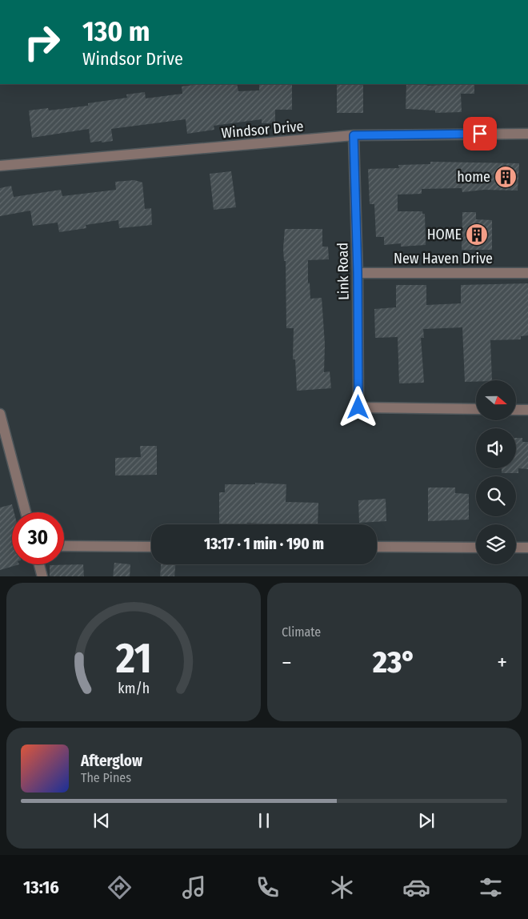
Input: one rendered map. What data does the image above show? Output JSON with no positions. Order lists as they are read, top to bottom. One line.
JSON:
{"streets":{"street":["Windsor Drive","New Haven Drive","Link Road"]},"crossings":[["Windsor Drive","Link Road"],["New Haven Drive","Link Road"]],"places":{"building":["home","HOME"]},"north":"right","page":{"turn":["130 m","Windsor Drive"],"limit":"30","trip":"13:17 · 1 min · 190 m","tile":"Climate","heat":["−","23°","+"],"song":["Afterglow","The Pines"],"tabs":"13:16","gauge":["21","km/h"]}}
